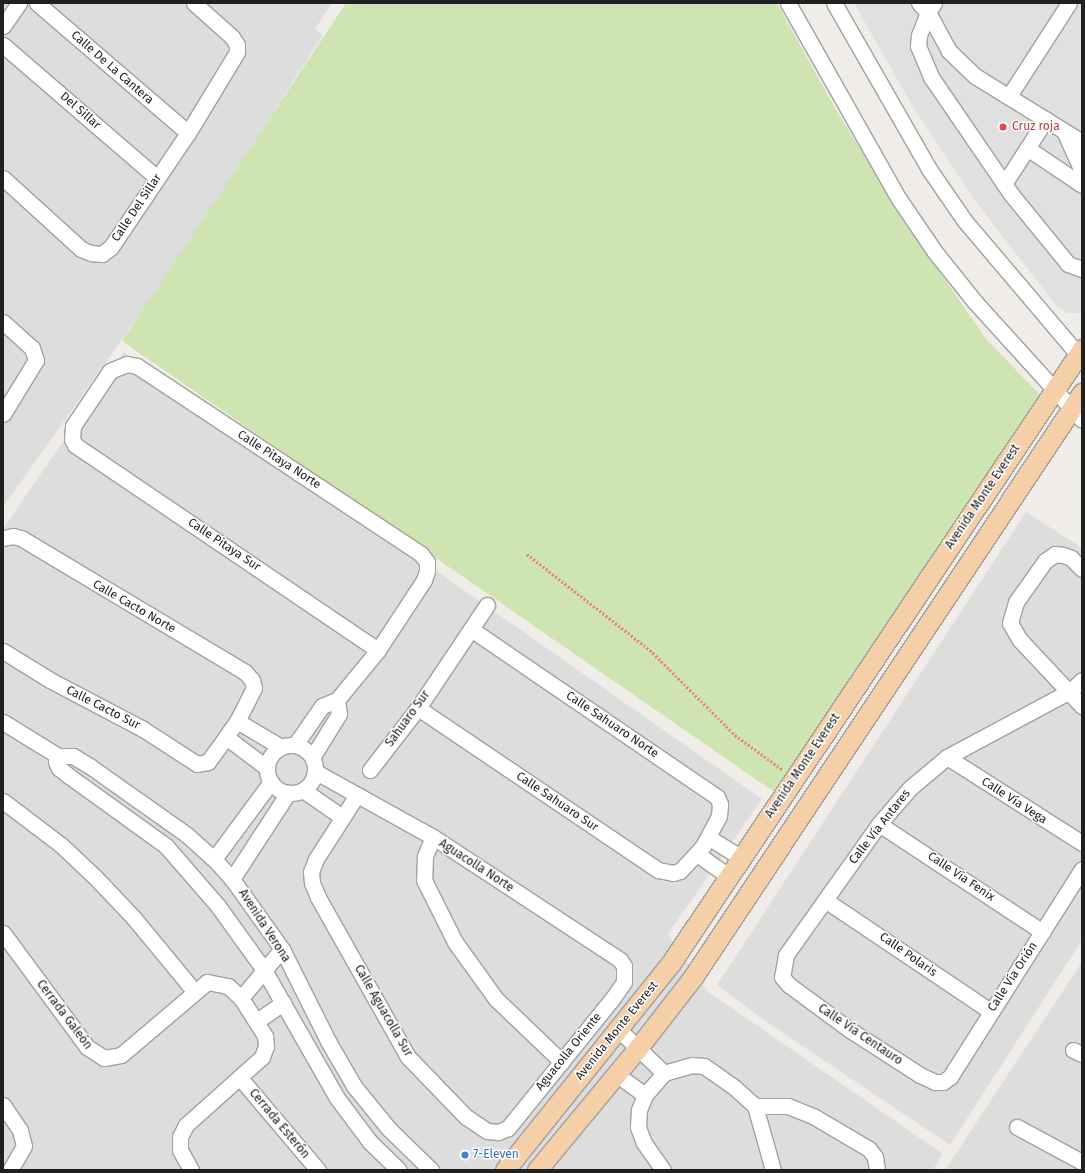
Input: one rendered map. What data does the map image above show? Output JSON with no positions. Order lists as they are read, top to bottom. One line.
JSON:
{"streets":{"main road":["Avenida Monte Everest"],"street":["Calle De La Cantera","Del Sillar","Calle Del Sillar","Calle Pitaya Norte","Calle Pitaya Sur","Calle Cacto Norte","Calle Cacto Sur","Sahuaro Sur","Calle Sahuaro Norte","Calle Vía Vega","Calle Sahuaro Sur","Calle Vía Antares","Aguacolla Norte","Calle Vía Fenix","Avenida Verona","Calle Polaris","Calle Vía Orión","Calle Aguacolla Sur","Cerrada Galeón","Calle Vía Centauro","Aguacolla Oriente","Cerrada Esterón"]},"crossings":[["Calle De La Cantera","Calle Del Sillar"],["Del Sillar","Calle Del Sillar"],["Calle Pitaya Norte","Calle Pitaya Sur"],["Sahuaro Sur","Calle Sahuaro Norte"],["Sahuaro Sur","Calle Sahuaro Sur"],["Calle Sahuaro Norte","Calle Sahuaro Sur"],["Calle Vía Vega","Calle Vía Antares"],["Calle Vía Antares","Calle Vía Fenix"],["Calle Vía Antares","Calle Polaris"],["Calle Vía Antares","Calle Vía Centauro"],["Aguacolla Norte","Aguacolla Oriente"],["Calle Vía Fenix","Calle Vía Orión"],["Calle Polaris","Calle Vía Orión"],["Calle Vía Orión","Calle Vía Centauro"],["Calle Aguacolla Sur","Aguacolla Oriente"],["Cerrada Galeón","Cerrada Esterón"]],"places":["Cruz roja","7-Eleven"]}
